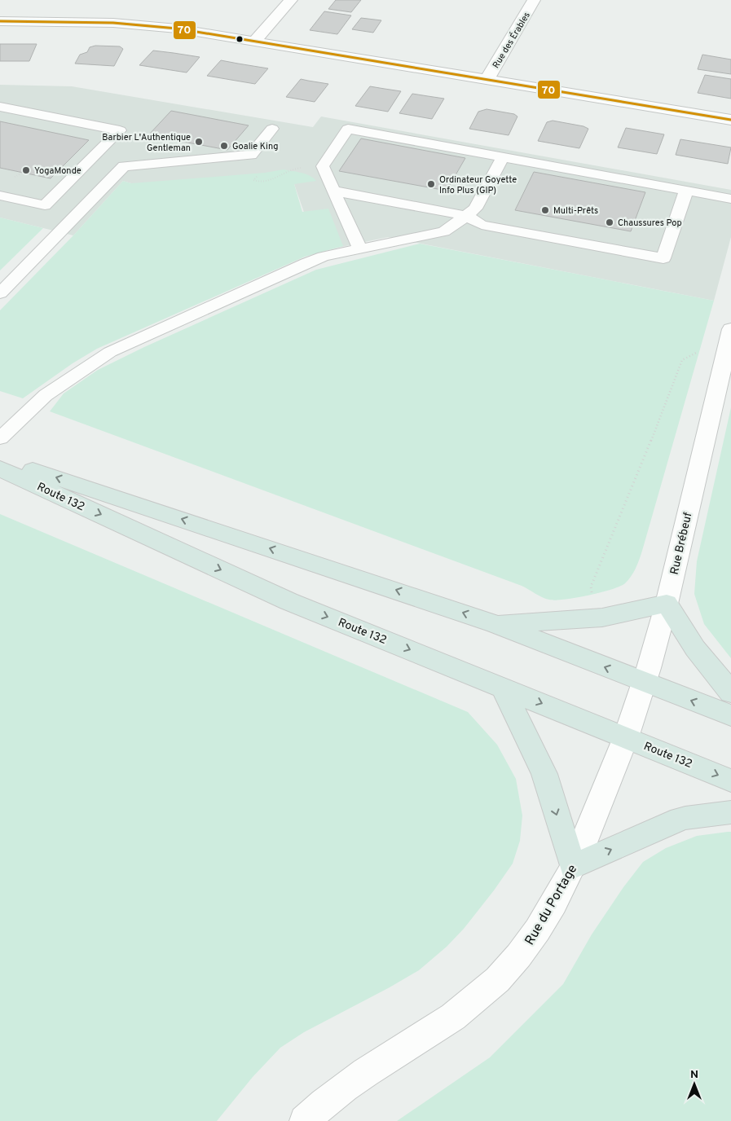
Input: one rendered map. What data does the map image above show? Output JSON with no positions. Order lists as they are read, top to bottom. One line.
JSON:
{"streets":{"highway":["Route 132"],"street":["Rue des Érables","Rue Brébeuf","Rue du Portage"]},"crossings":[["Route 132","Rue Brébeuf"],["Route 132","Rue du Portage"],["Rue Brébeuf","Rue du Portage"]],"places":["Barbier L'Authentique Gentleman","Goalie King","YogaMonde","Ordinateur Goyette Info Plus (GIP)","Multi-Prêts","Chaussures Pop"],"lines":["transit line 70"],"north":"top"}
